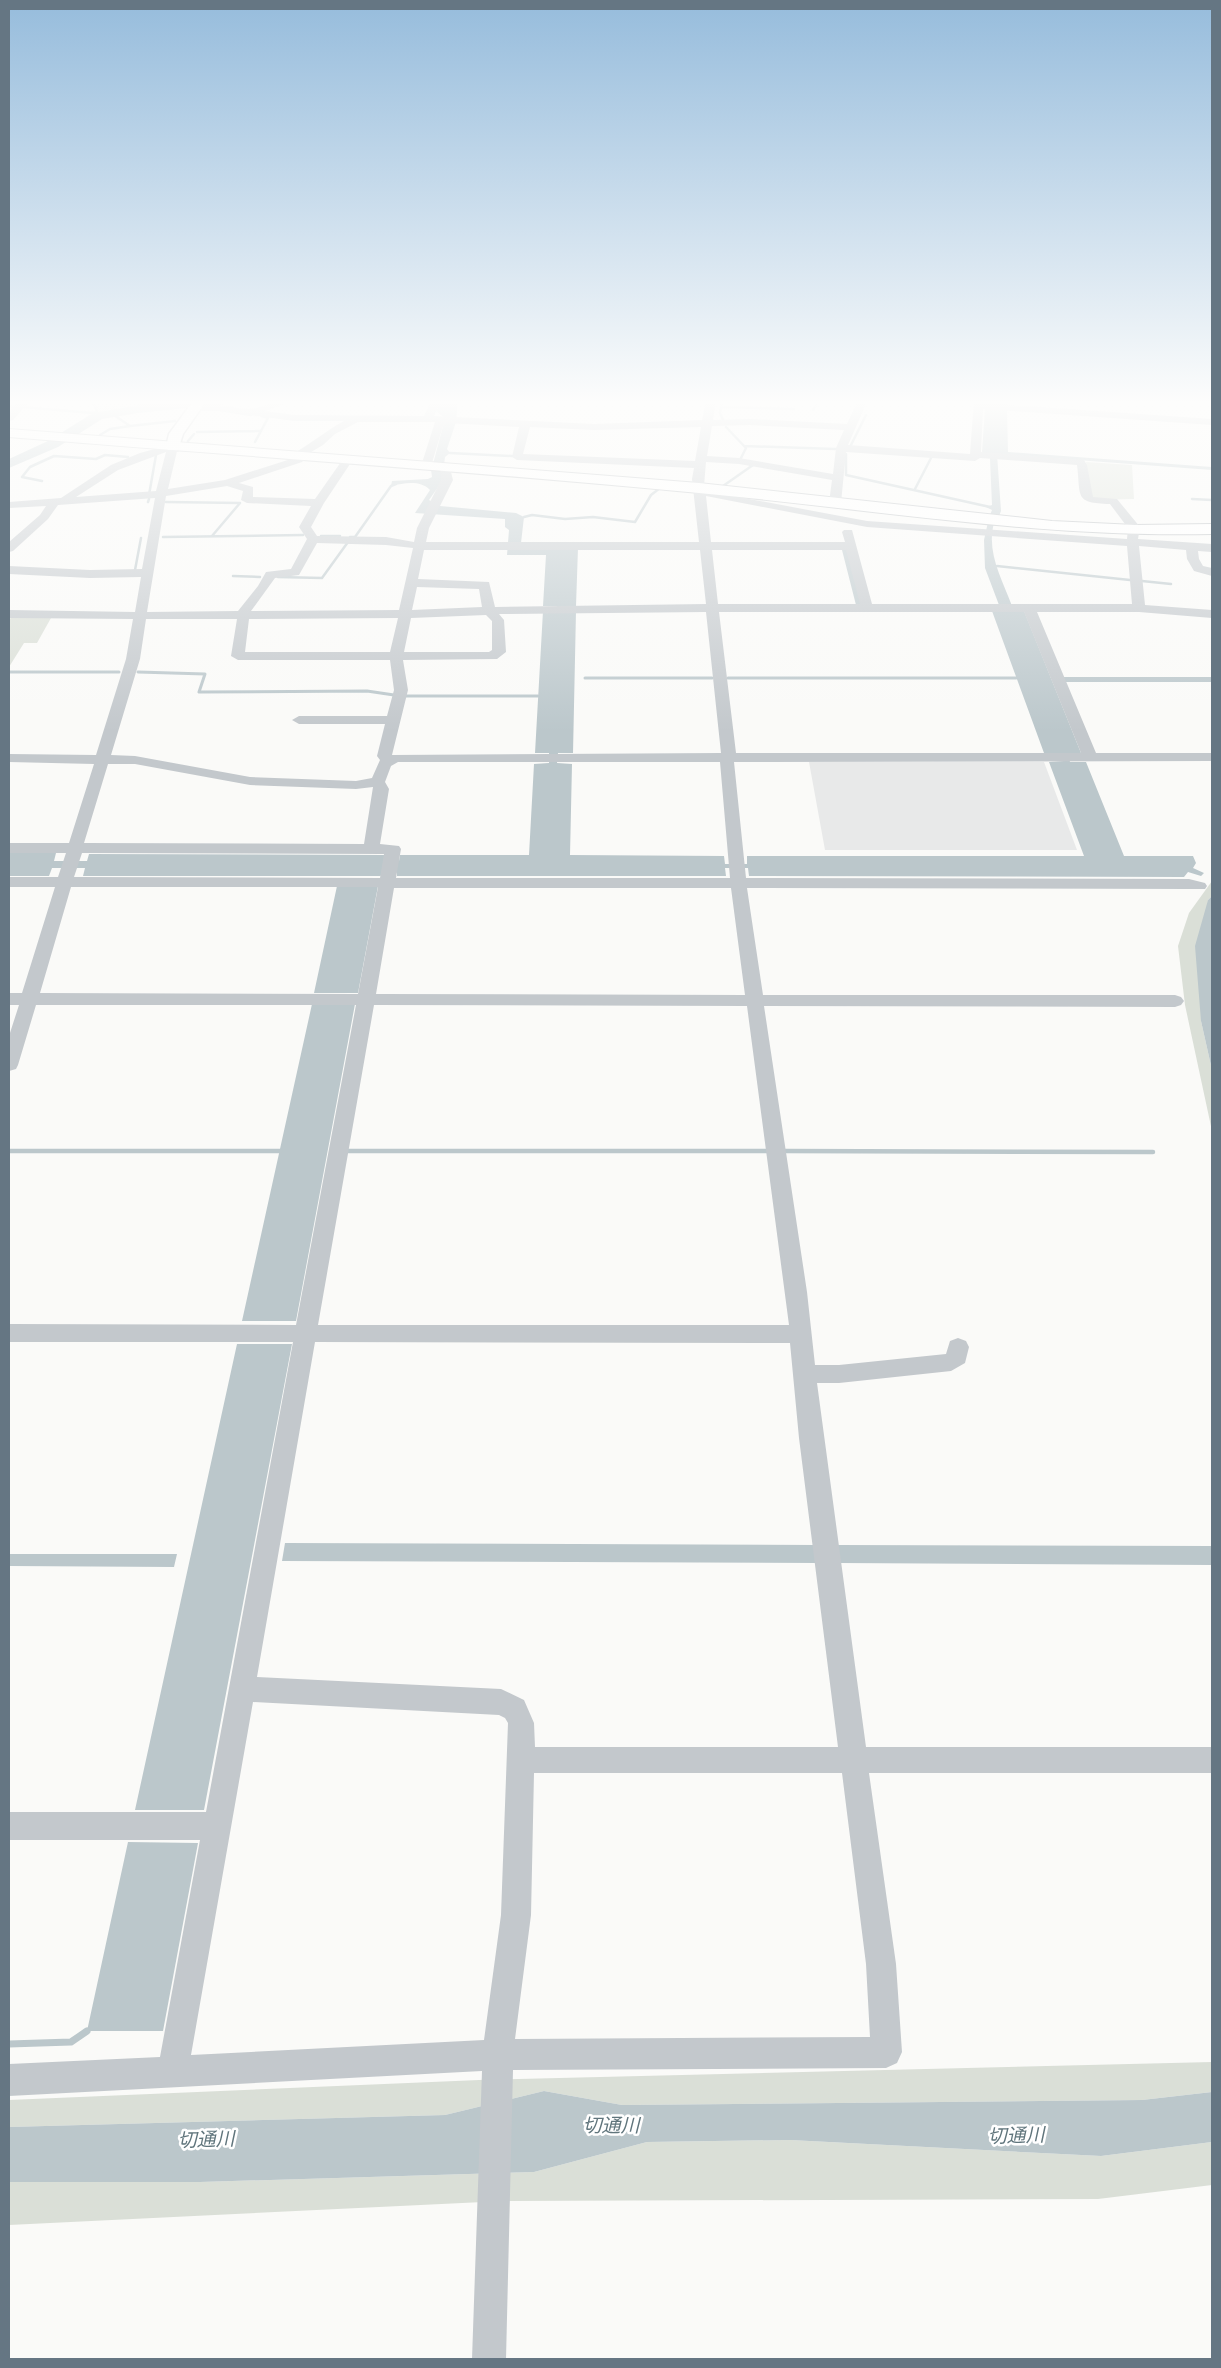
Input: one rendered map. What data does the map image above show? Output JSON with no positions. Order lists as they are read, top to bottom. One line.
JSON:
{"water":["切通川"]}
